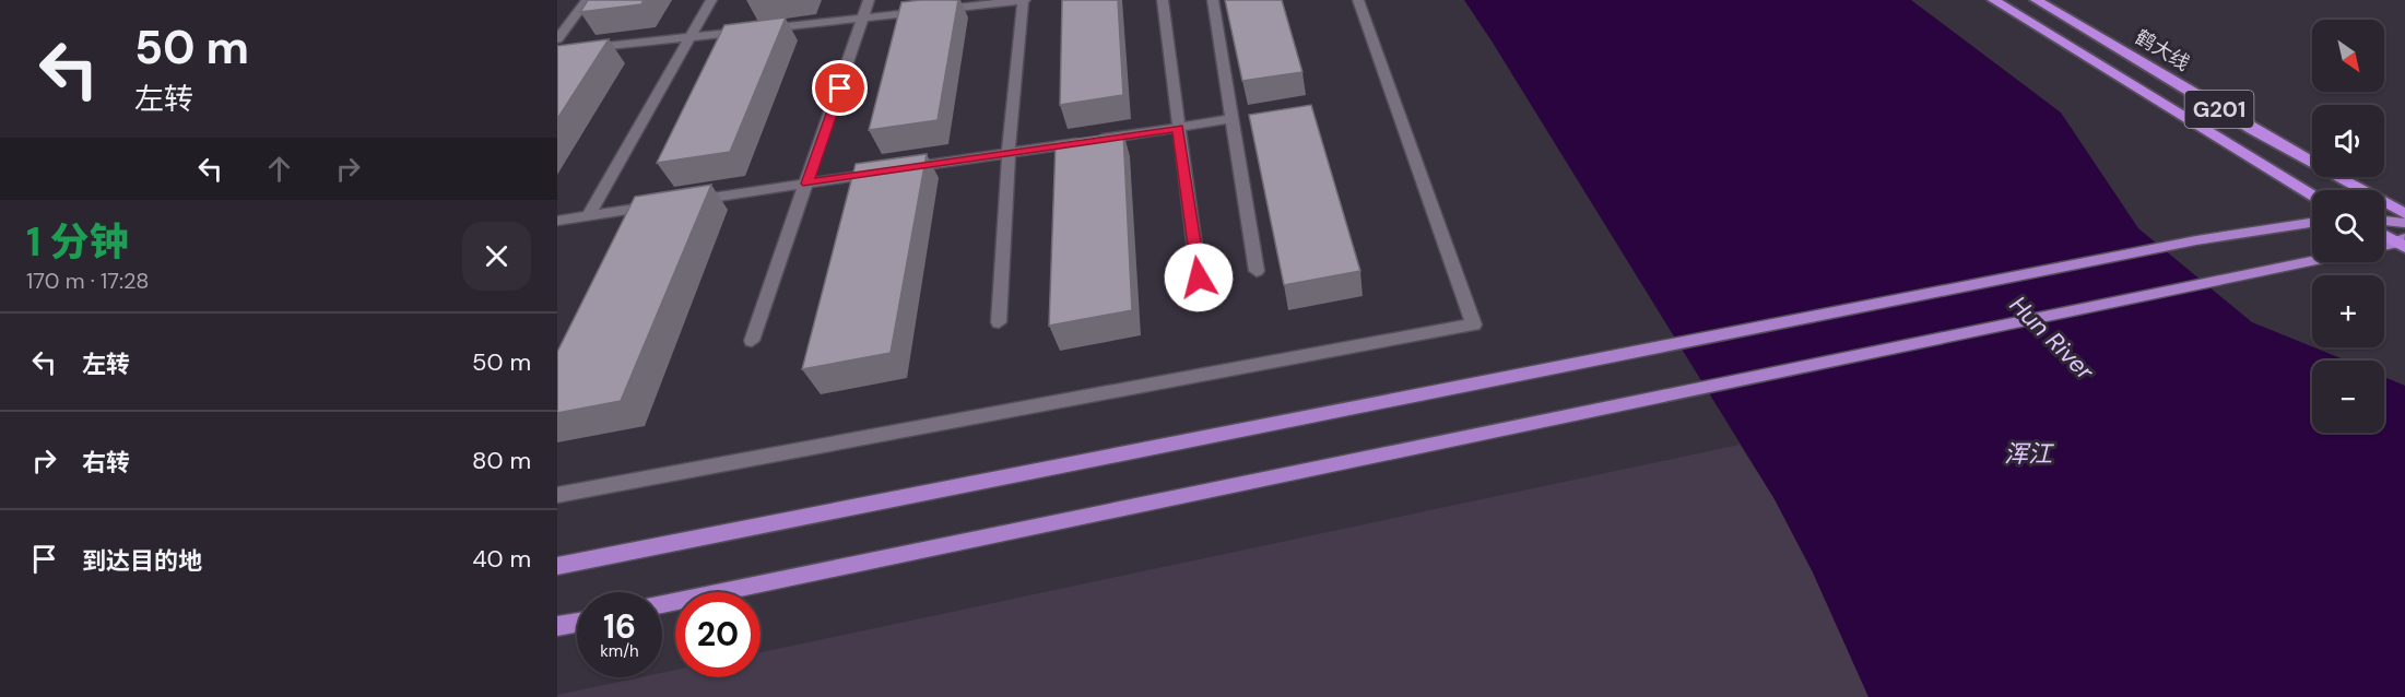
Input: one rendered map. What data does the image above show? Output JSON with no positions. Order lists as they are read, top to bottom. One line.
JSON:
{"streets":{"highway":["鹤大线","G201"]},"water":["Hun River","浑江"],"north":"bottom right","page":{"turn":["50 m","左转"],"map_buttons":["+","−"],"heading":["1 分钟","170 m · 17:28"],"list":[{"name":"左转","value":"50 m"},{"name":"右转","value":"80 m"},{"name":"到达目的地","value":"40 m"}],"speed":"16 km/h","limit":"20"}}
